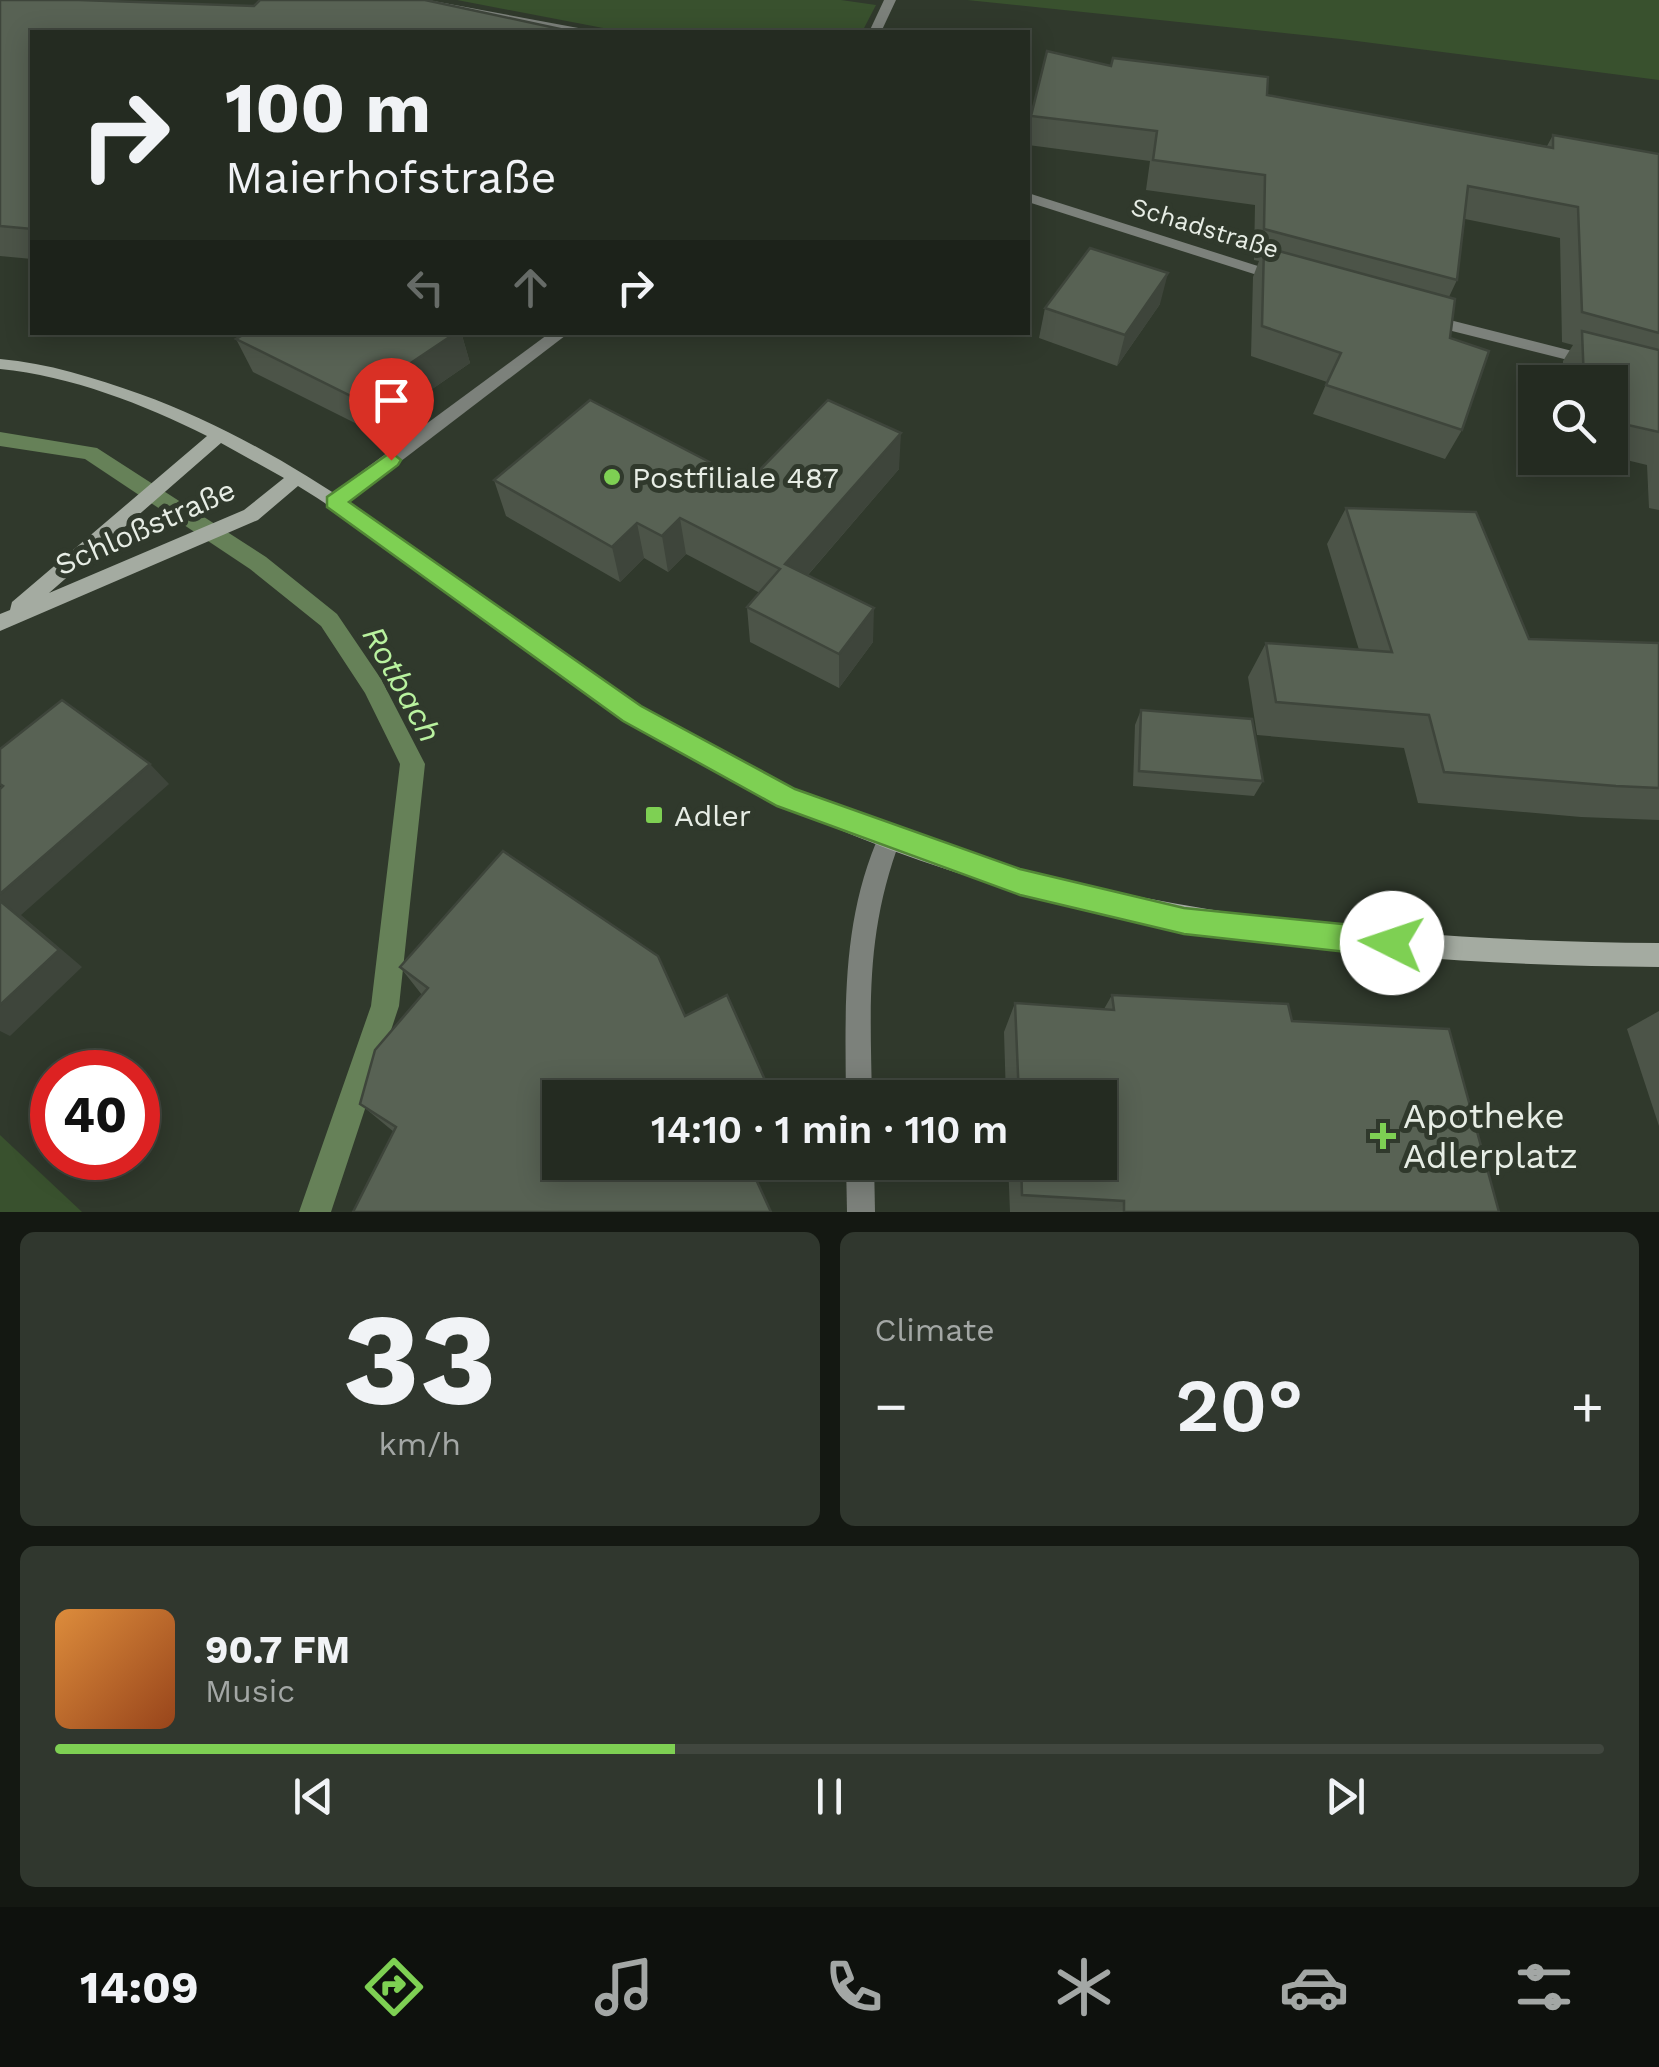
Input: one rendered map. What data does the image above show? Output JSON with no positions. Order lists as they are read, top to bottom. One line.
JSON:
{"streets":{"street":["Schadstraße","Schloßstraße"]},"water":["Rotbach"],"places":{"other":["Postfiliale 487"],"transit":["Adler"],"health":["Apotheke Adlerplatz"]},"page":{"turn":["100 m","Maierhofstraße"],"limit":"40","trip":"14:10 · 1 min · 110 m","tile":[["33","km/h"],"Climate"],"heat":["−","20°","+"],"song":["90.7 FM","Music"],"tabs":"14:09"}}
